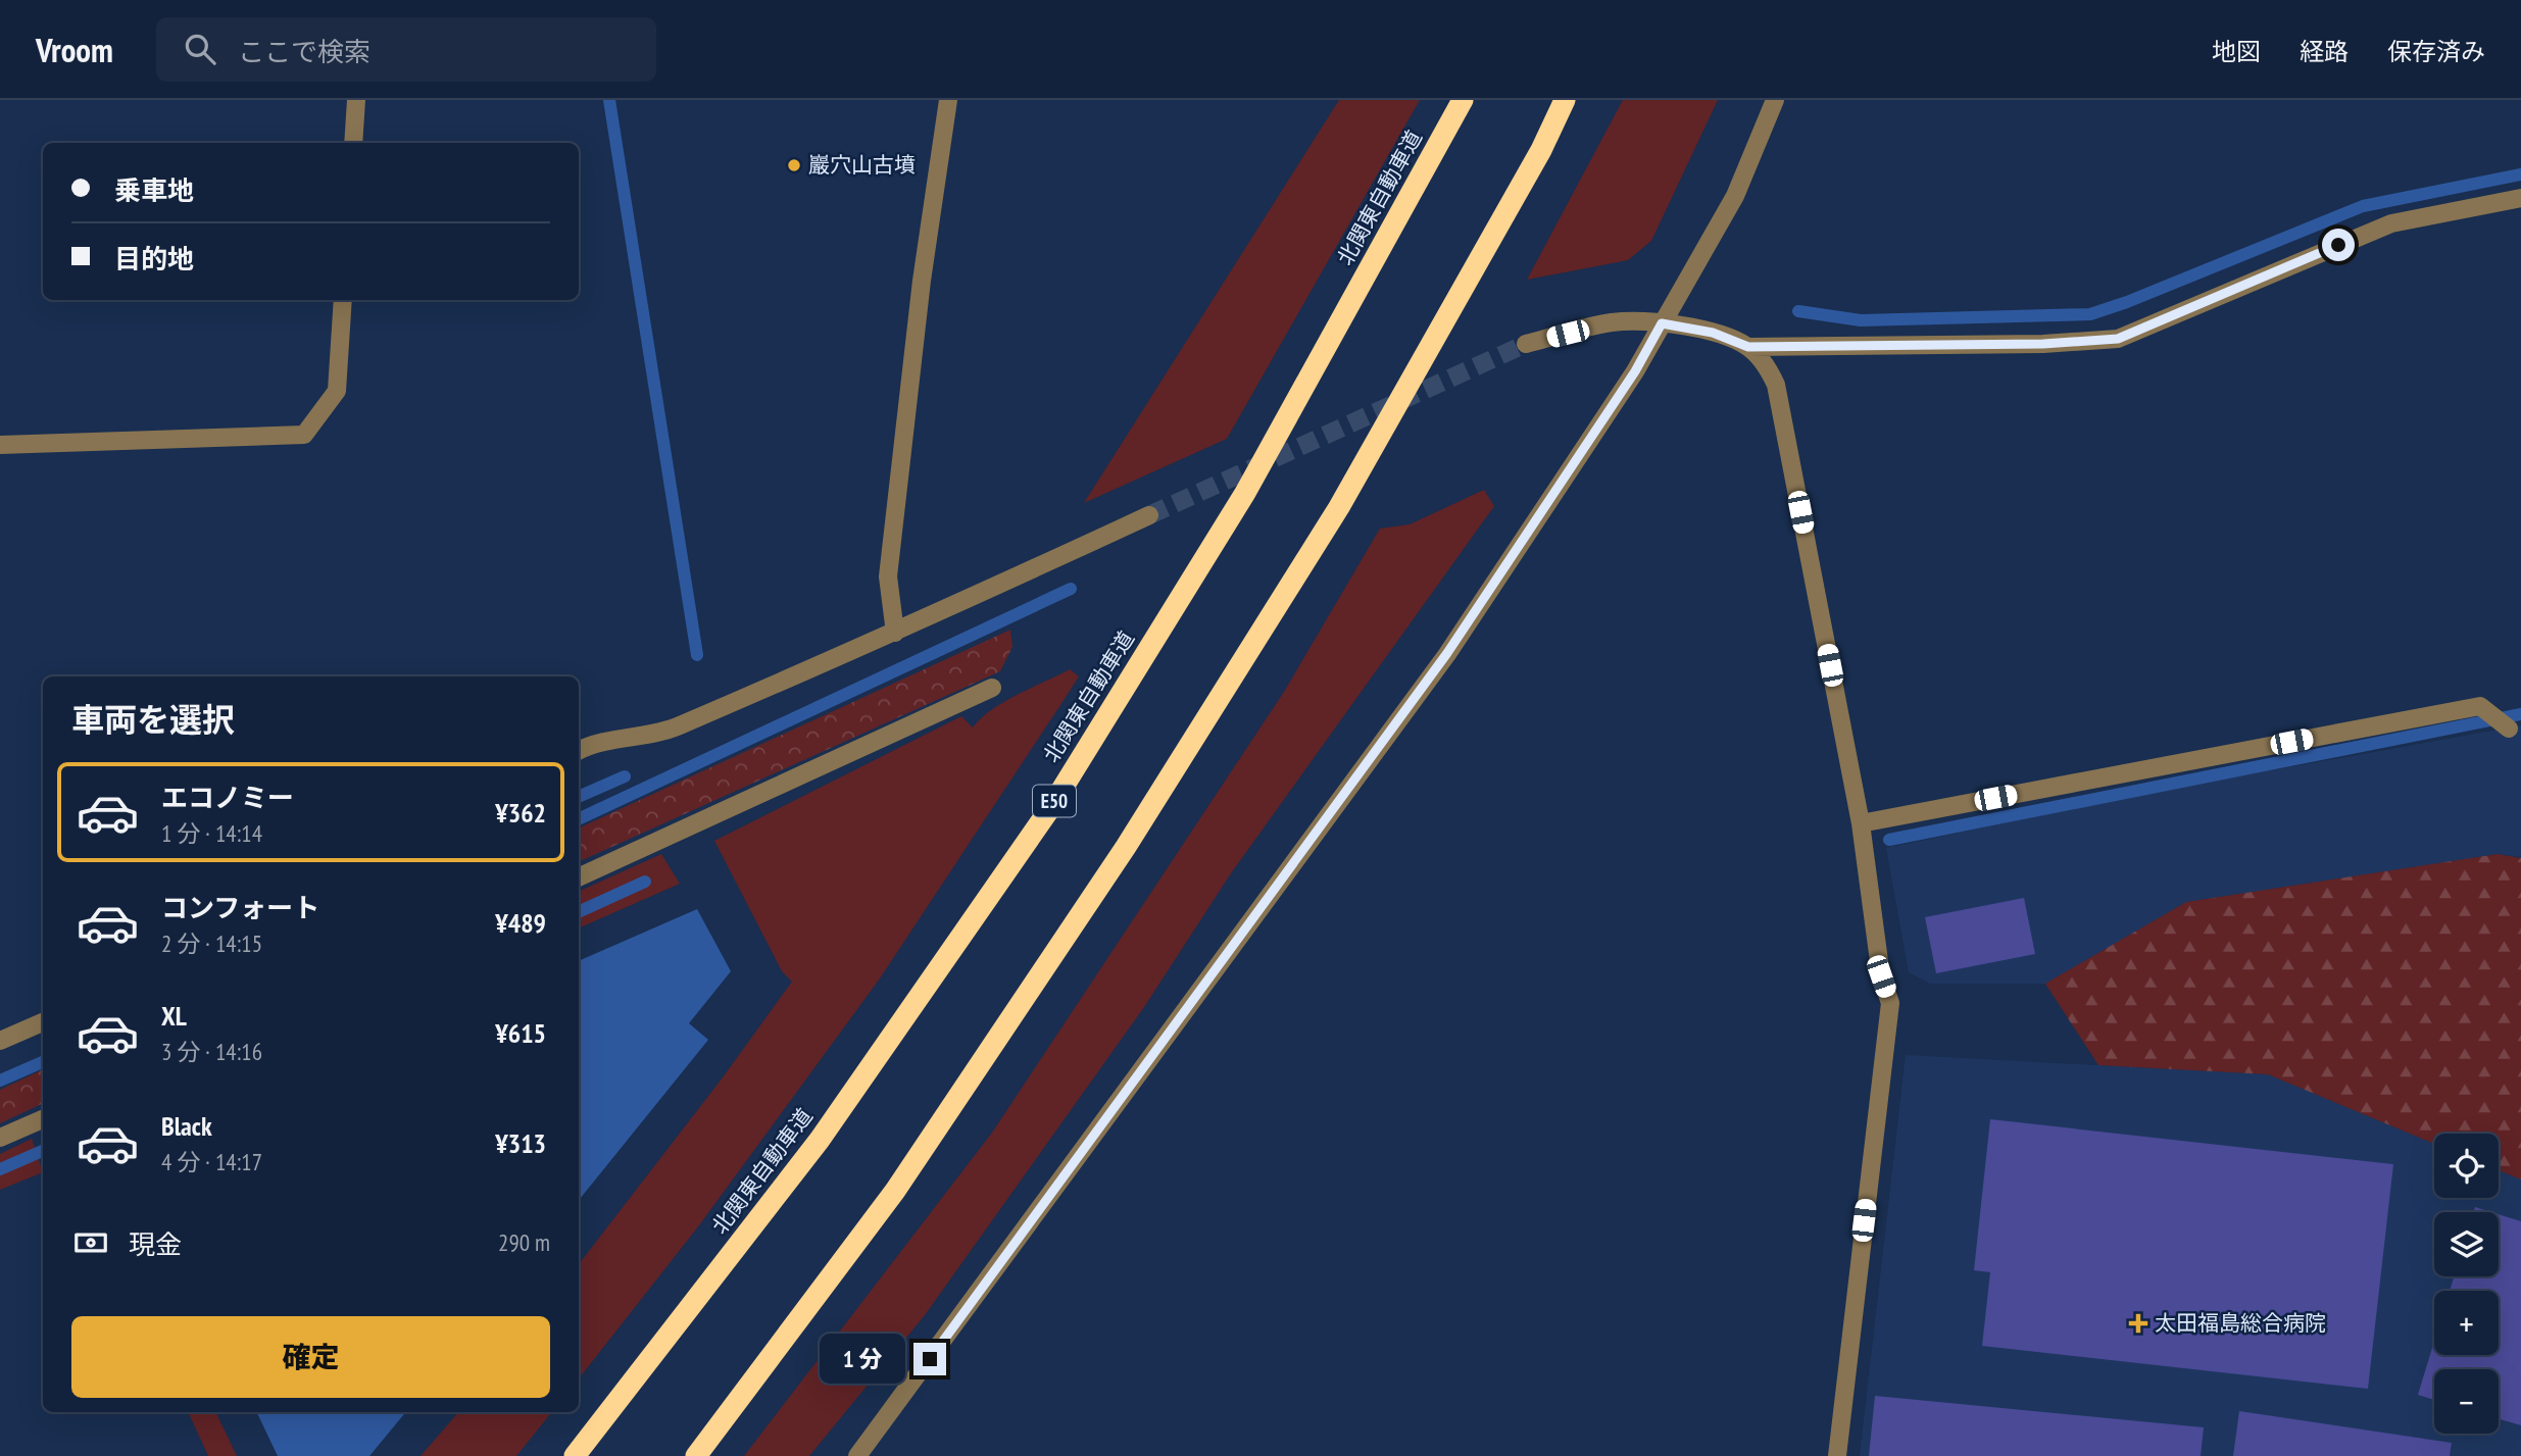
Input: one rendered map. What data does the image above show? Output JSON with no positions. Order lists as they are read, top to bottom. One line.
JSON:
{"streets":{"highway":["北関東自動車道","E50"]},"places":{"other":["巖穴山古墳"],"health":["太田福島総合病院"]},"page":{"header":"Vroom","search":"ここで検索","nav":["地図","経路","保存済み"],"banner":["乗車地","目的地"],"heading":"車両を選択","list":[{"name":"エコノミー","note":"1 分 · 14:14","value":"¥362"},{"name":"コンフォート","note":"2 分 · 14:15","value":"¥489"},{"name":"XL","note":"3 分 · 14:16","value":"¥615"},{"name":"Black","note":"4 分 · 14:17","value":"¥313"}],"map_buttons":["+","−"],"pay":["現金","290 m"],"buttons":"確定","bubble":"1 分"}}
